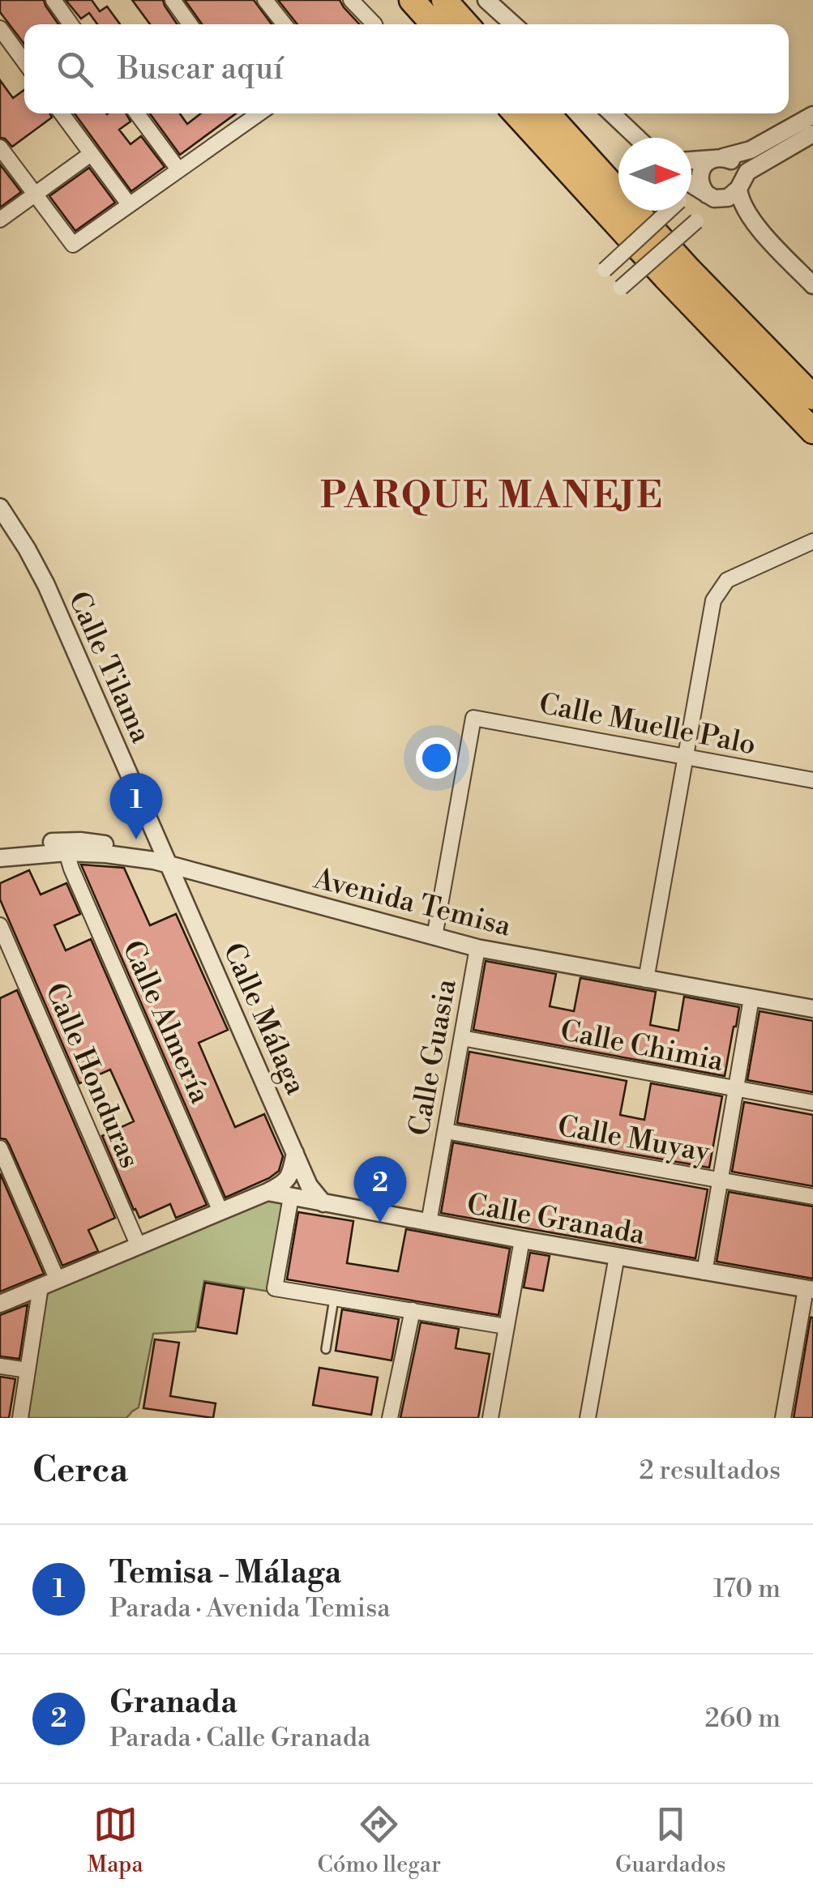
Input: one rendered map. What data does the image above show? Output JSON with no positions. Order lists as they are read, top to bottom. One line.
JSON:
{"streets":{"street":["Calle Tilama","Calle Muelle Palo","Avenida Temisa","Calle Málaga","Calle Almería","Calle Chimia","Calle Guasia","Calle Honduras","Calle Muyay","Calle Granada"]},"crossings":[["Calle Tilama","Avenida Temisa"],["Calle Tilama","Calle Málaga"],["Calle Muelle Palo","Avenida Temisa"],["Avenida Temisa","Calle Málaga"],["Avenida Temisa","Calle Almería"],["Avenida Temisa","Calle Guasia"],["Calle Málaga","Calle Granada"],["Calle Chimia","Calle Guasia"],["Calle Guasia","Calle Muyay"],["Calle Guasia","Calle Granada"]],"districts":["PARQUE MANEJE"],"north":"right","page":{"search":"Buscar aquí","pins":["1","2"],"heading":["Cerca","2 resultados"],"list":[{"mark":"1","name":"Temisa - Málaga","note":"Parada · Avenida Temisa","value":"170 m"},{"mark":"2","name":"Granada","note":"Parada · Calle Granada","value":"260 m"}],"nav":["Mapa","Cómo llegar","Guardados"]}}
